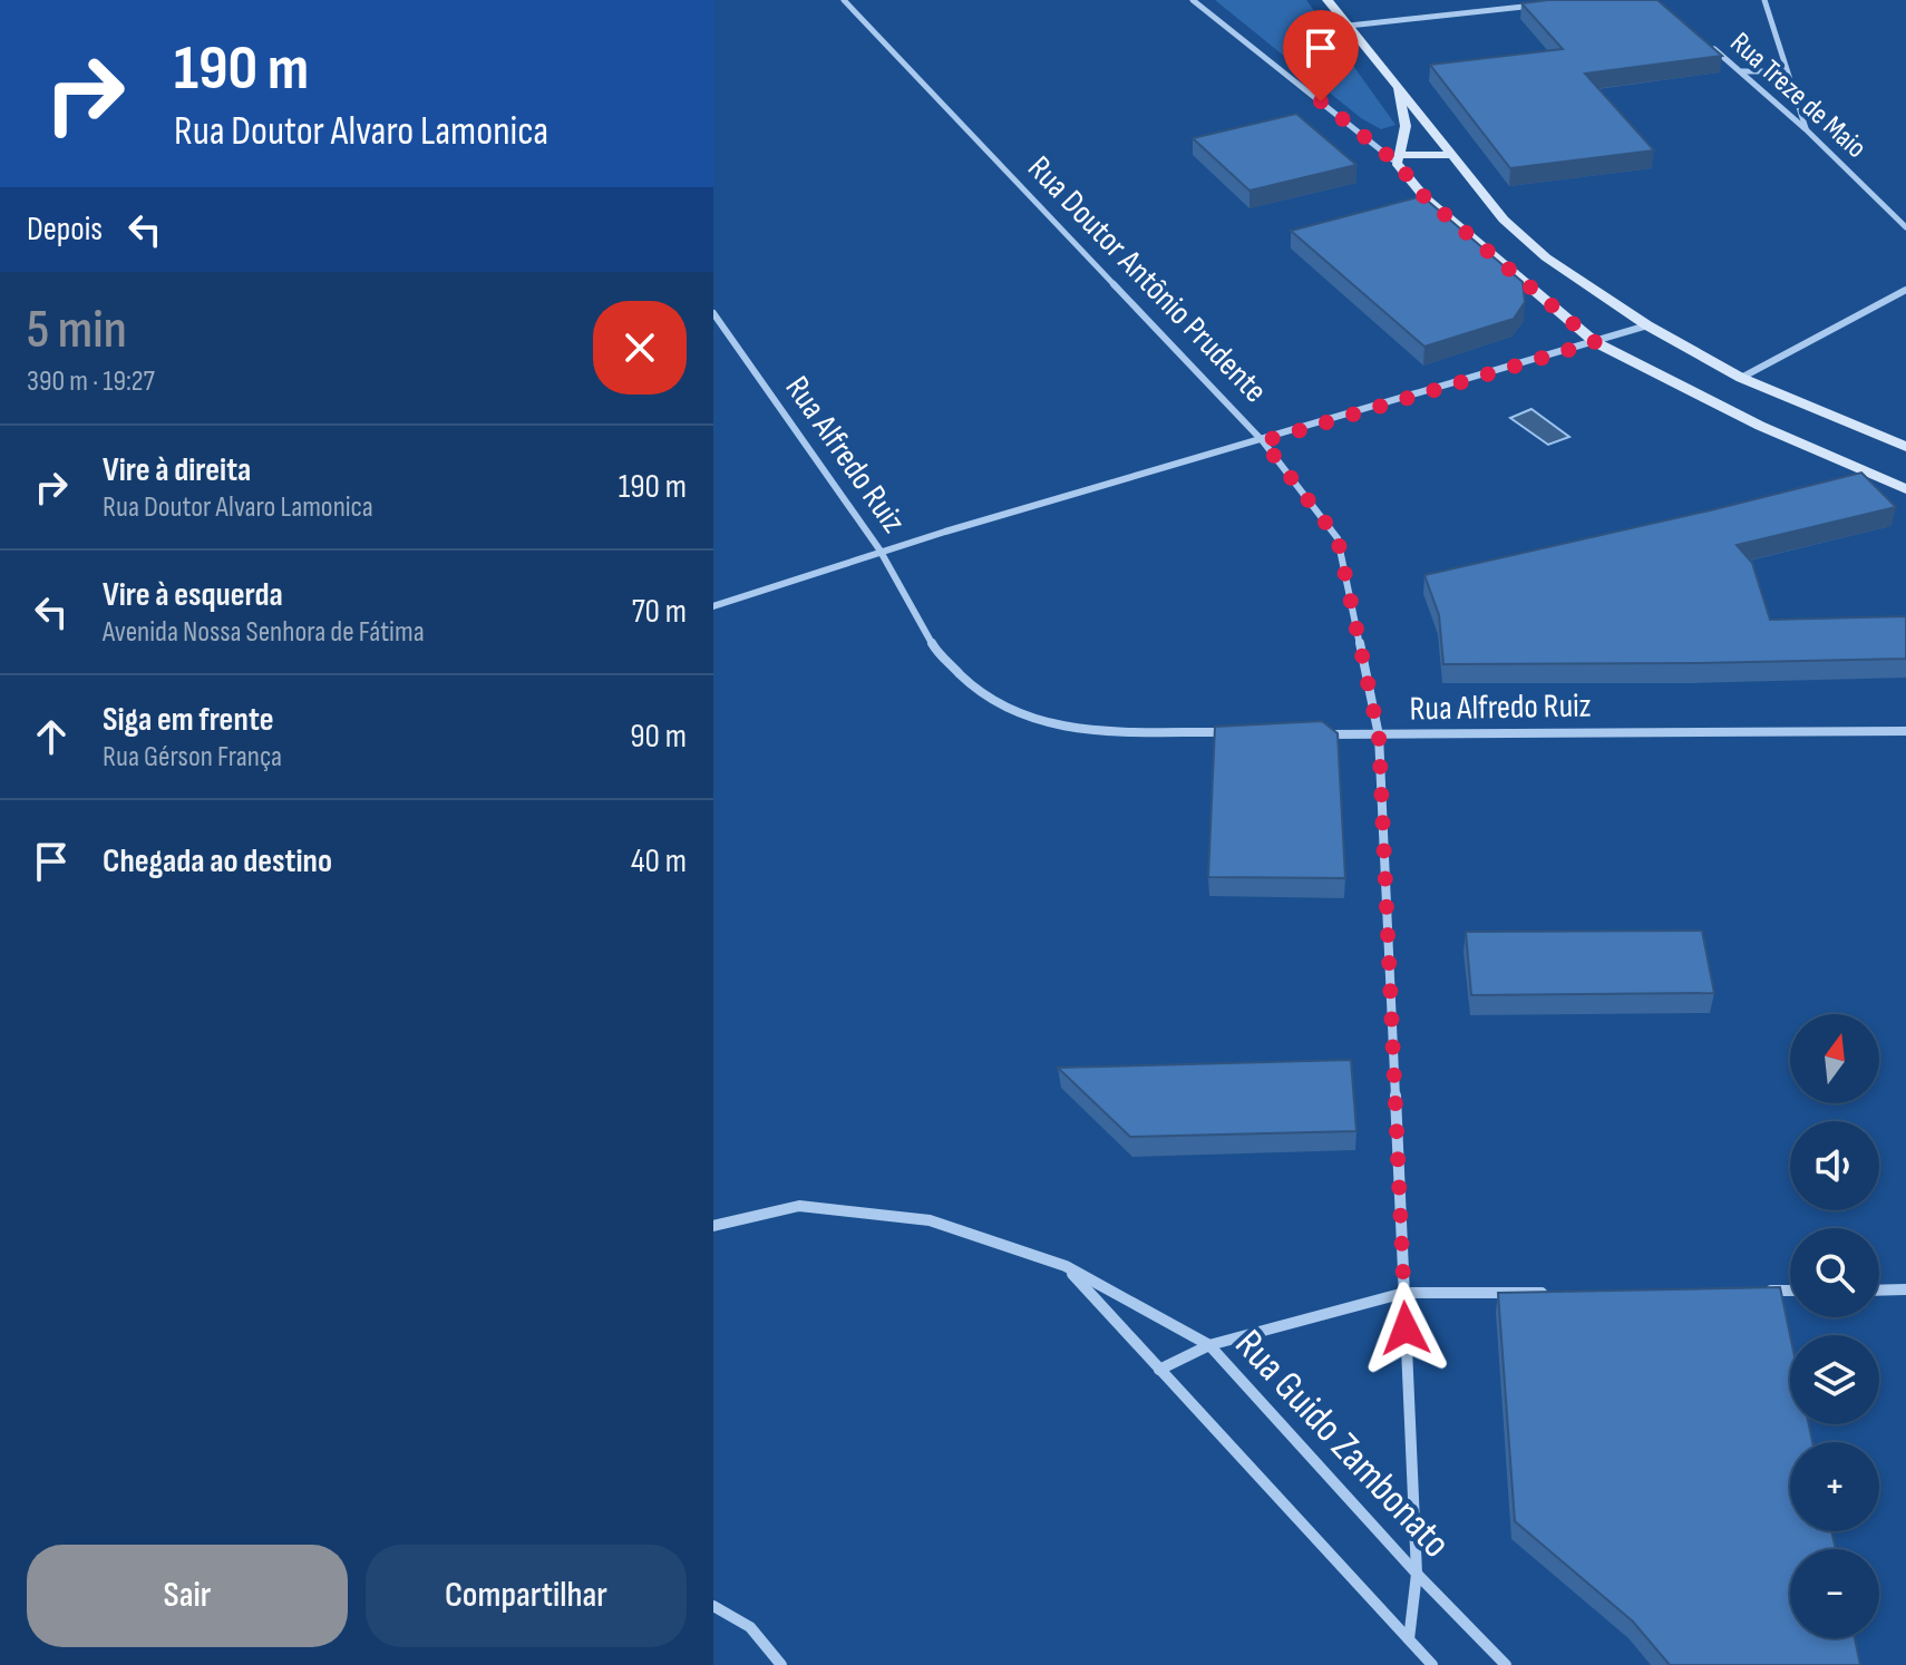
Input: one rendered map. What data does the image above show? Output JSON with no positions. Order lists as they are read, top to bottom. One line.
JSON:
{"streets":{"street":["Rua Treze de Maio","Rua Doutor Antônio Prudente","Rua Alfredo Ruiz","Rua Guido Zambonato"]},"crossings":[["Rua Doutor Antônio Prudente","Rua Alfredo Ruiz"],["Rua Doutor Antônio Prudente","Rua Guido Zambonato"]],"north":"top","page":{"turn":["190 m","Rua Doutor Alvaro Lamonica"],"then":"Depois","heading":["5 min","390 m · 19:27"],"list":[{"name":"Vire à direita","note":"Rua Doutor Alvaro Lamonica","value":"190 m"},{"name":"Vire à esquerda","note":"Avenida Nossa Senhora de Fátima","value":"70 m"},{"name":"Siga em frente","note":"Rua Gérson França","value":"90 m"},{"name":"Chegada ao destino","value":"40 m"}],"map_buttons":["+","−"],"buttons":["Sair","Compartilhar"]}}
